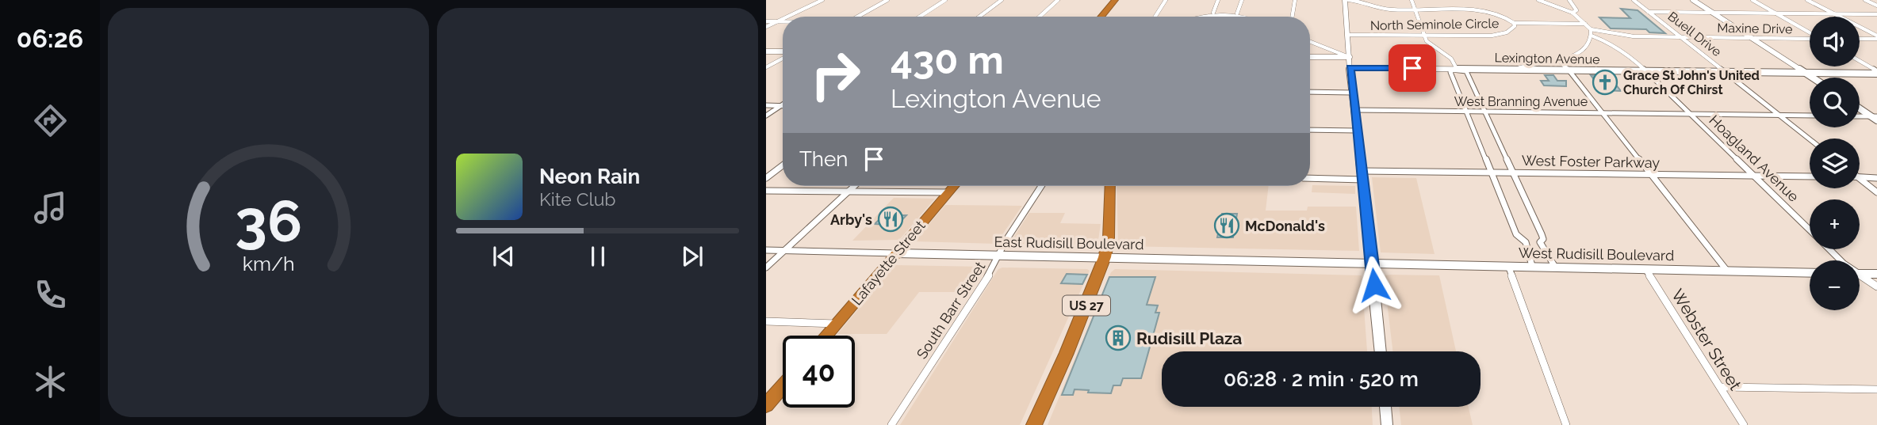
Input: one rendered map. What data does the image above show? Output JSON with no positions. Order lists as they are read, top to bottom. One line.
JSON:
{"streets":{"highway":["Lafayette Street","US 27"],"street":["North Seminole Circle","Maxine Drive","Buell Drive","Lexington Avenue","West Branning Avenue","Hoagland Avenue","West Foster Parkway","East Rudisill Boulevard","West Rudisill Boulevard","South Barr Street","Webster Street"]},"crossings":[["Maxine Drive","Buell Drive"],["Maxine Drive","Hoagland Avenue"],["Buell Drive","Lexington Avenue"],["Buell Drive","West Branning Avenue"],["Lexington Avenue","Hoagland Avenue"],["West Branning Avenue","Hoagland Avenue"],["Hoagland Avenue","West Foster Parkway"],["East Rudisill Boulevard","West Rudisill Boulevard"],["East Rudisill Boulevard","Lafayette Street"],["East Rudisill Boulevard","US 27"],["East Rudisill Boulevard","South Barr Street"],["West Rudisill Boulevard","Webster Street"]],"places":{"church":["Grace St John's United Church Of Chirst"],"restaurant":["Arby's","McDonald's"],"building":["Rudisill Plaza"]},"page":{"tabs":"06:26","map_buttons":["+","−"],"turn":["430 m","Lexington Avenue"],"then":"Then","song":["Neon Rain","Kite Club"],"limit":"40","trip":"06:28 · 2 min · 520 m","gauge":["36","km/h"]}}
